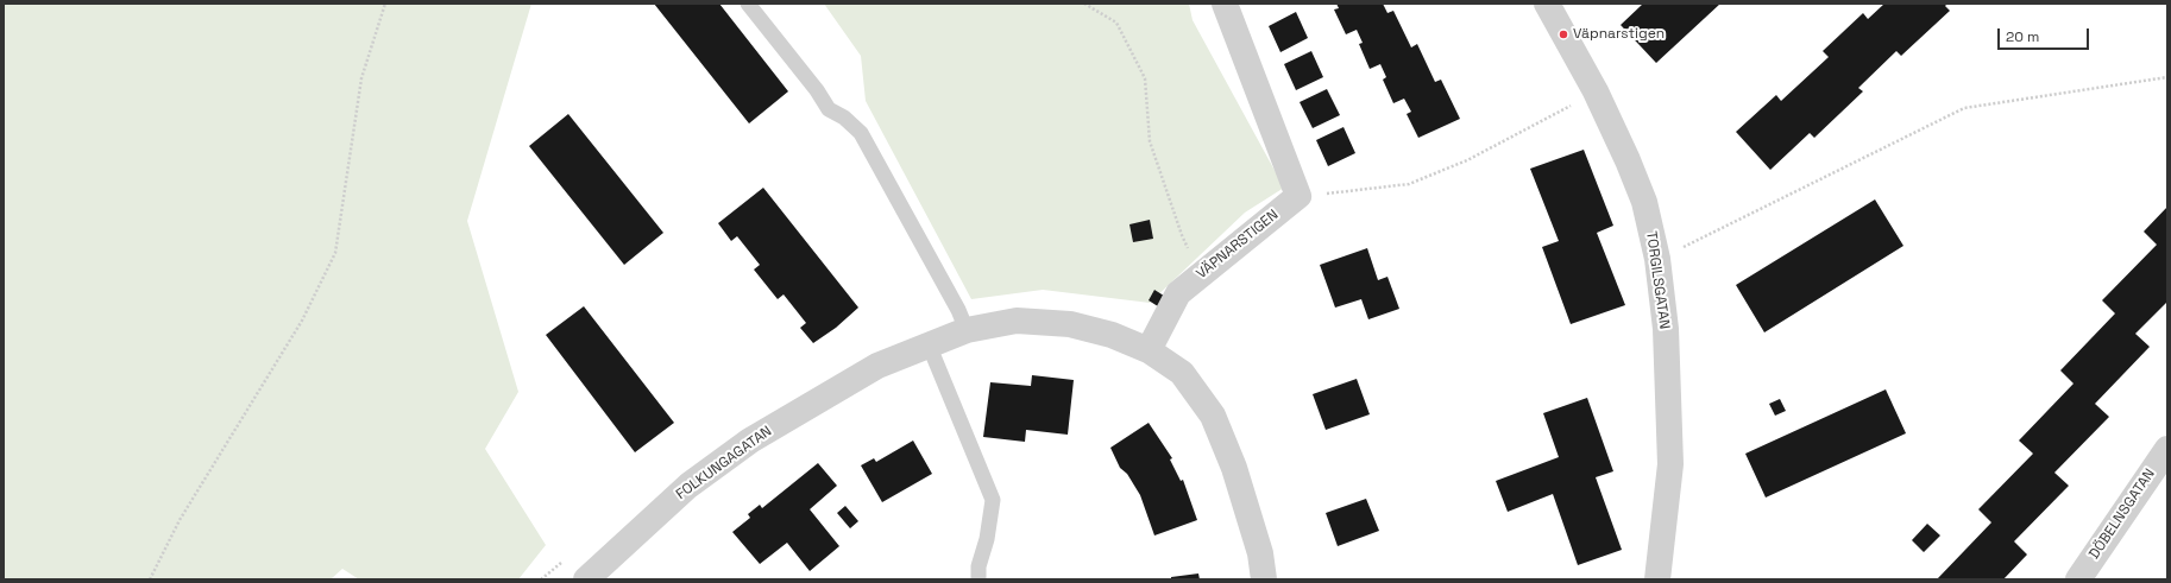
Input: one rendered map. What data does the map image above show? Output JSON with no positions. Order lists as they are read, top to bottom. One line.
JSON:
{"streets":{"street":["VÄPNARSTIGEN","TORGILSGATAN","FOLKUNGAGATAN","DÖBELNSGATAN"]},"crossings":[["VÄPNARSTIGEN","FOLKUNGAGATAN"]],"places":["Väpnarstigen"],"scale_bar":"20 m"}
